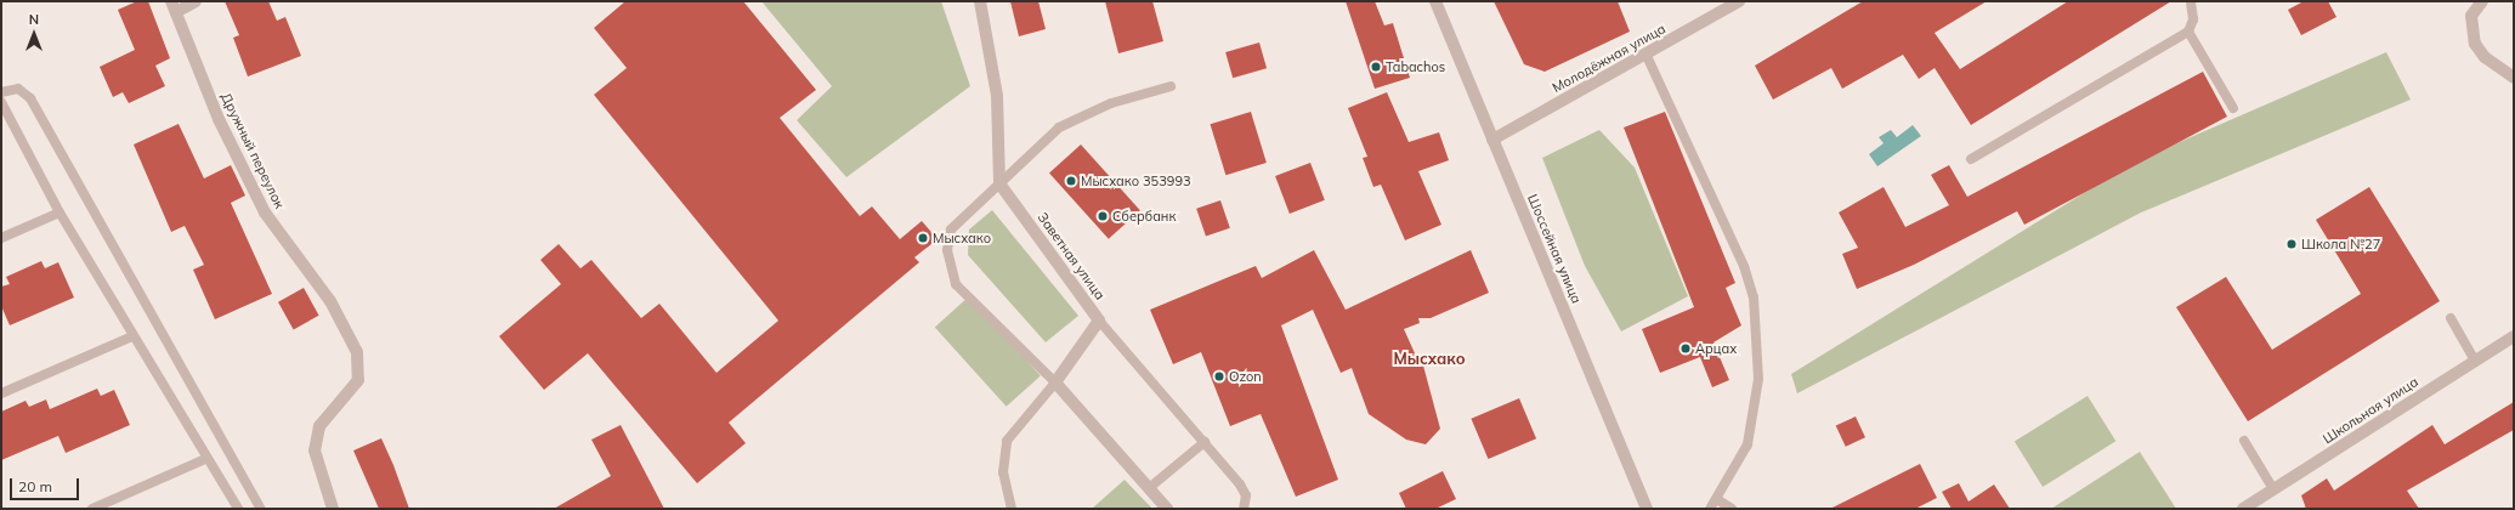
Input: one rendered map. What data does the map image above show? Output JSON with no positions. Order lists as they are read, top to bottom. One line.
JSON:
{"streets":{"street":["Молодёжная улица","Дружный переулок","Шоссейная улица","Заветная улица","Школьная улица"]},"crossings":[["Молодёжная улица","Шоссейная улица"]],"districts":["Мысхако"],"places":["Tabachos","Мысхако 353993","Сбербанк","Мысхако","Школа №27","Арцах","Ozon"],"scale_bar":"20 m","north":"top"}
